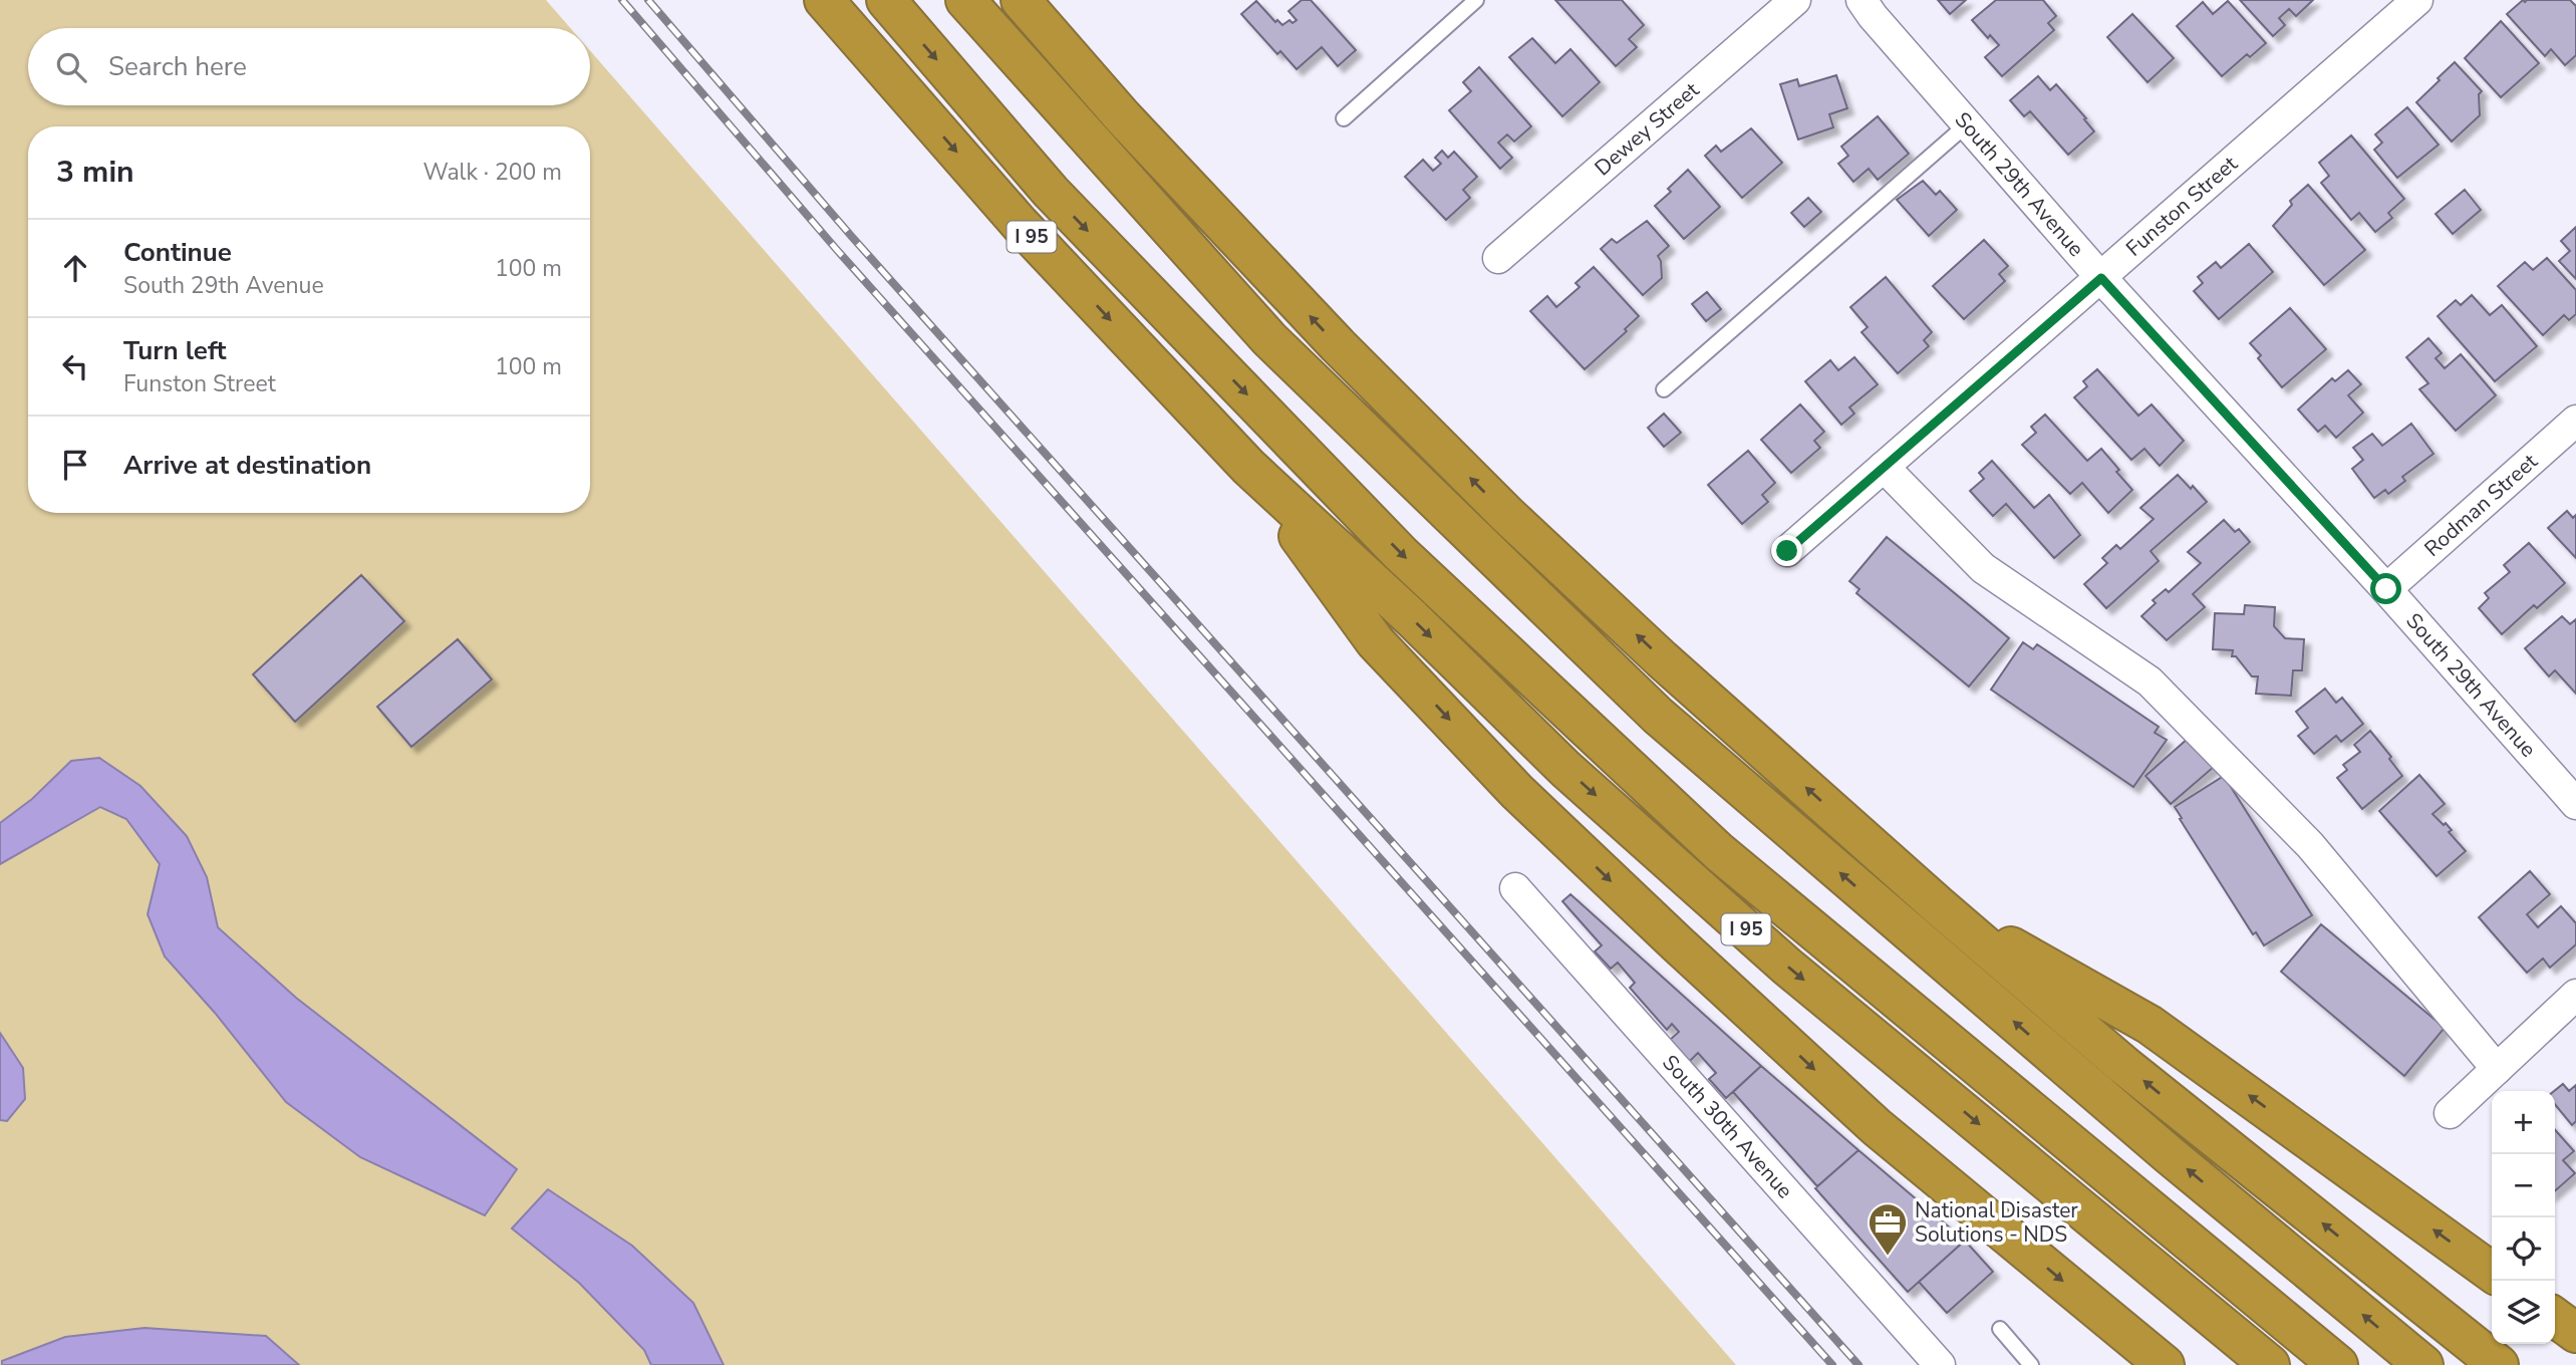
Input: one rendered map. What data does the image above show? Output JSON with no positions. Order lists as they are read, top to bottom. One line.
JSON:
{"streets":{"highway":["I 95"],"street":["Dewey Street","South 29th Avenue","Funston Street","Rodman Street","South 30th Avenue"]},"crossings":[["South 29th Avenue","Funston Street"],["South 29th Avenue","Rodman Street"]],"places":{"office":["National Disaster Solutions - NDS"]},"page":{"search":"Search here","heading":["3 min","Walk · 200 m"],"list":[["Continue","South 29th Avenue","100 m"],["Turn left","Funston Street","100 m"],"Arrive at destination"],"map_buttons":["+","−"]}}
